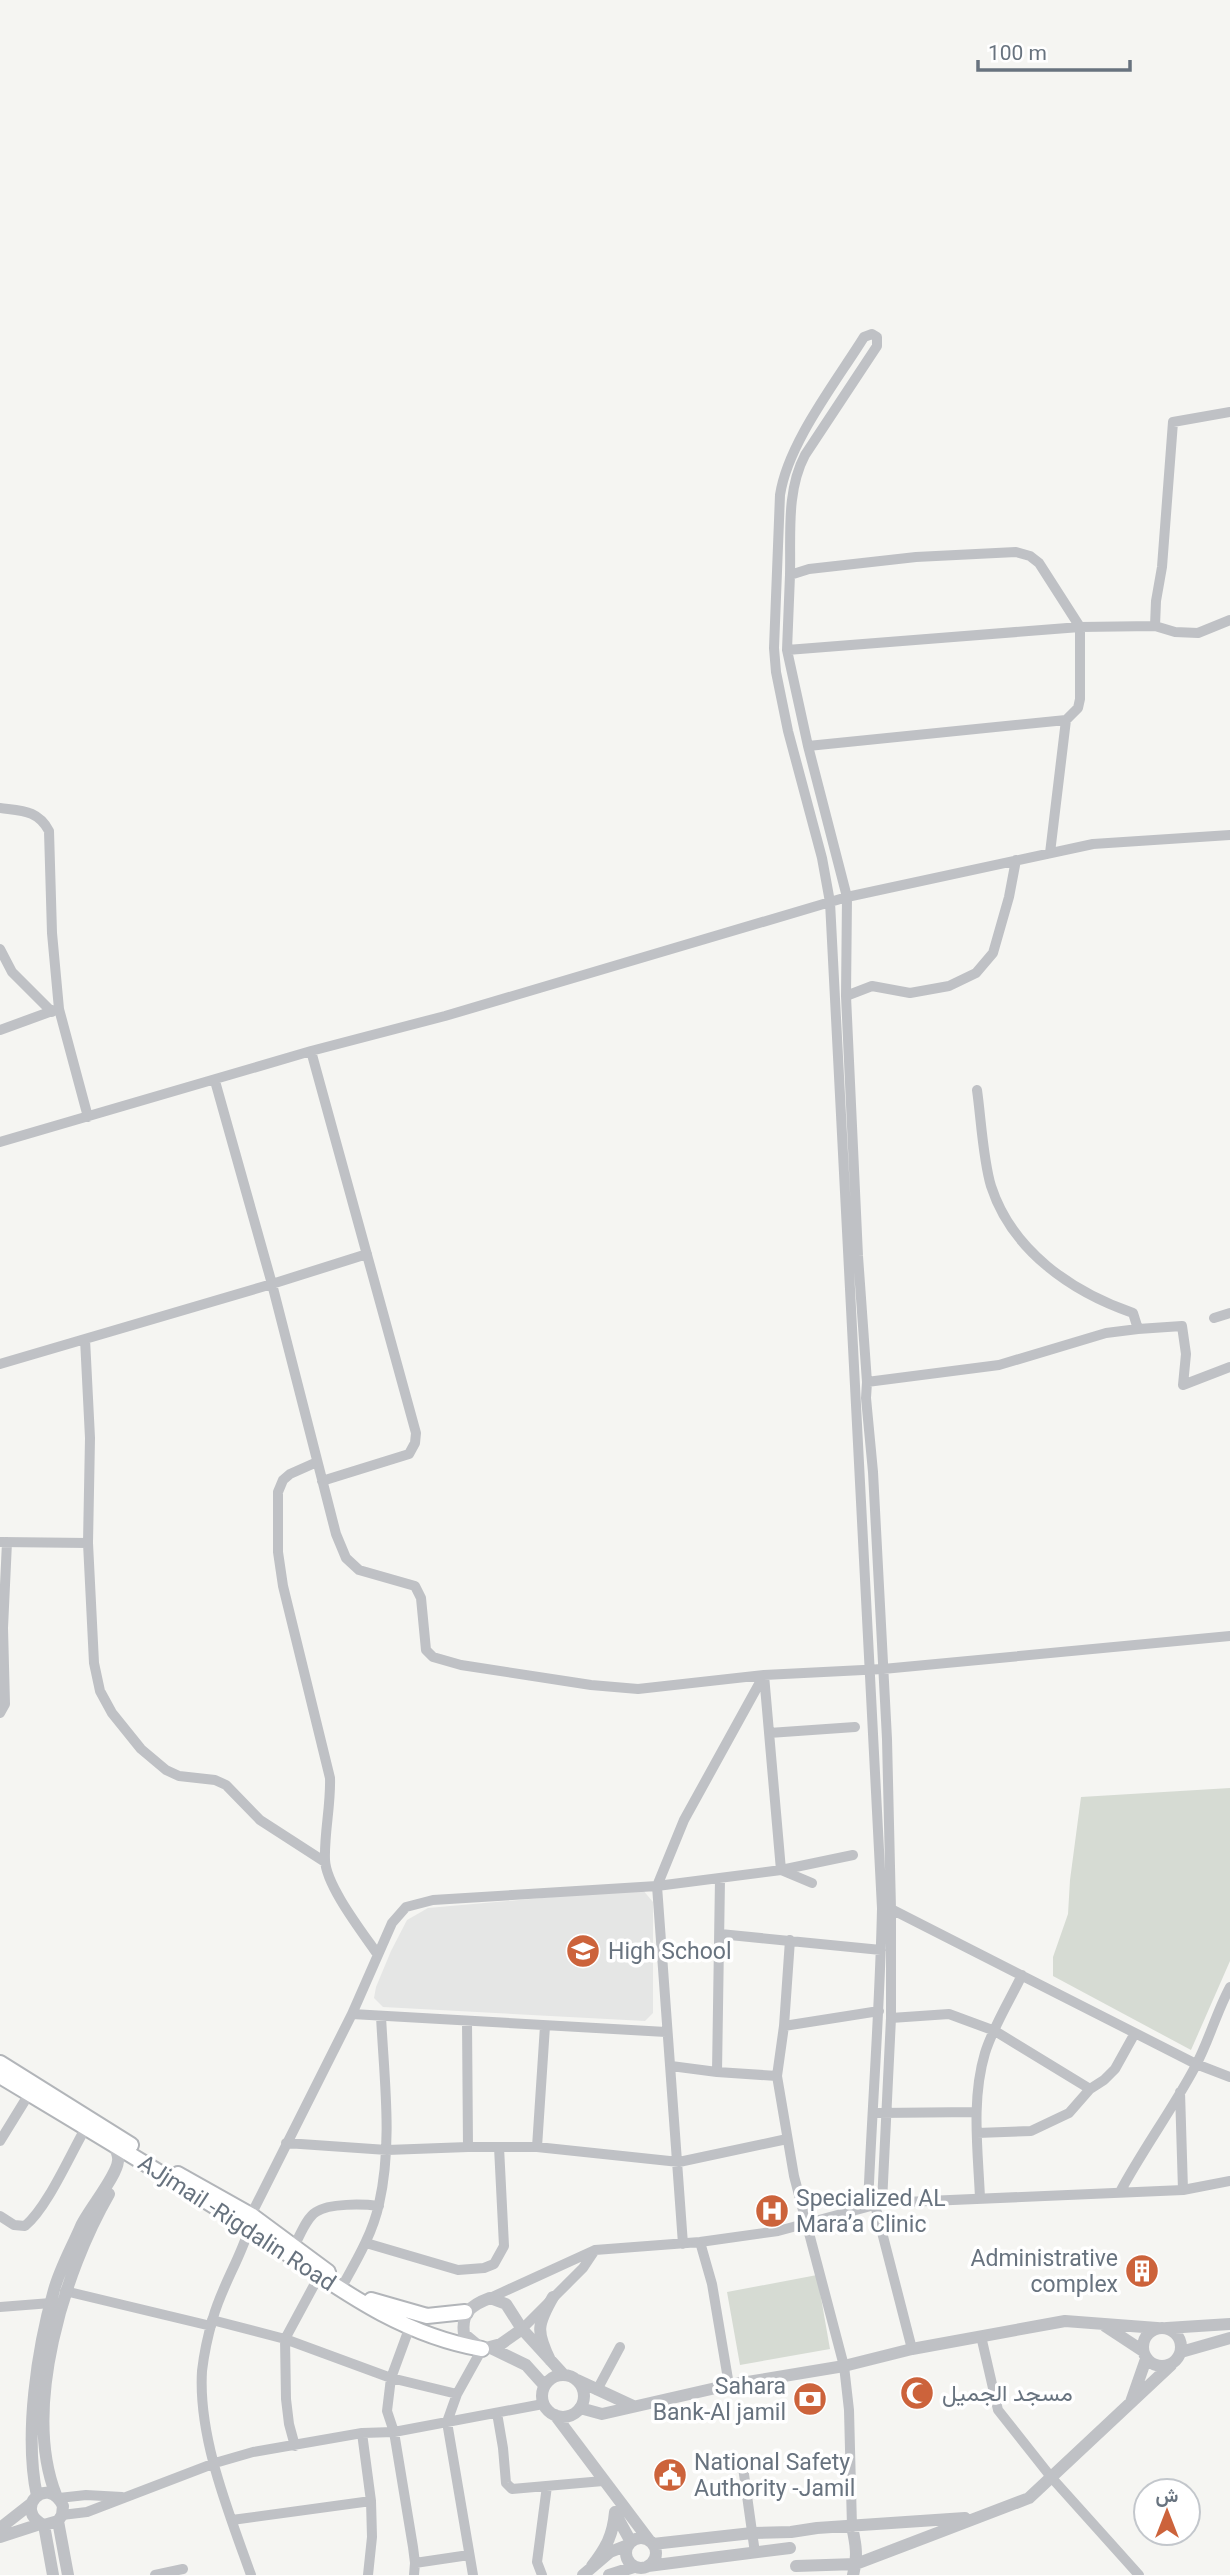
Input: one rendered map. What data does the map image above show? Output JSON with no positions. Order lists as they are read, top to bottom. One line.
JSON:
{"streets":{"main road":["AJjmail -Rigdalin Road"]},"places":{"school or university":["High School"],"hospital":["Specialized AL Mara’a Clinic"],"building":["Administrative complex"],"mosque":["مسجد الجميل"],"bank":["Sahara Bank-Al jamil"],"public building":["National Safety Authority -Jamil"]},"scale_bar":"100 m","north":"top"}
